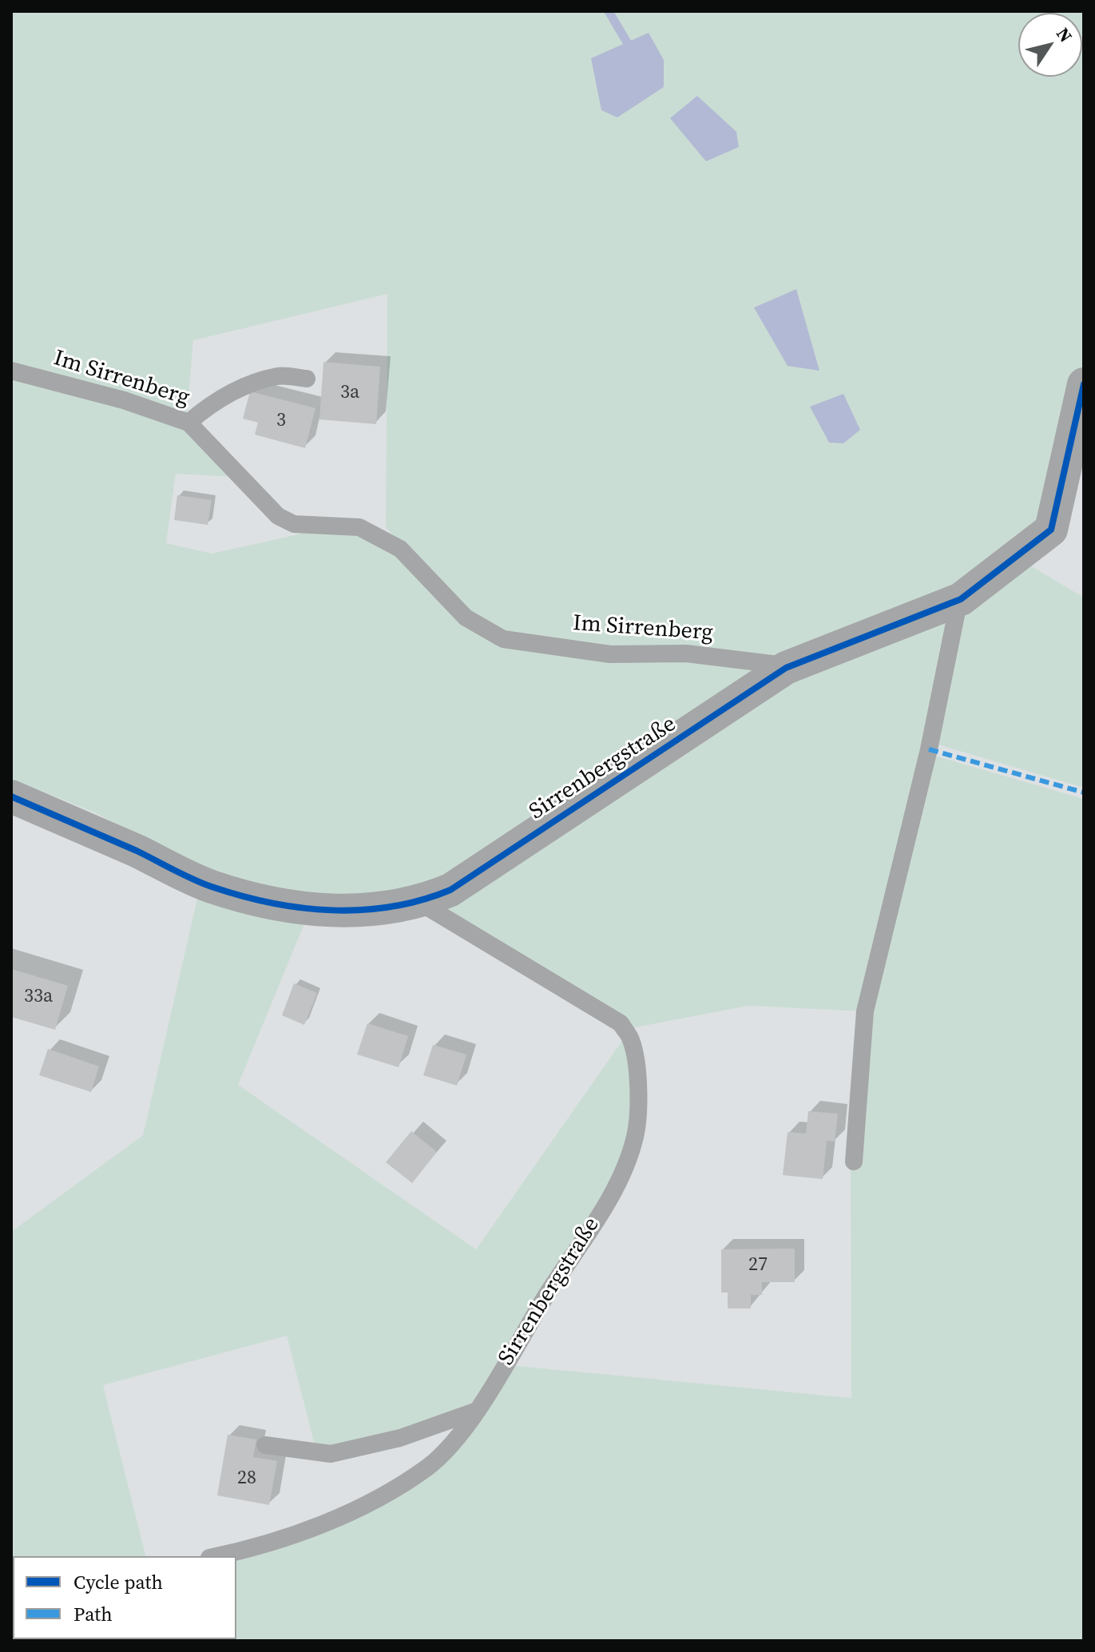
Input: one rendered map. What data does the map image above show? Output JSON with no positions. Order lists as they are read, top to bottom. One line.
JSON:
{"streets":{"street":["Sirrenbergstraße"],"lane":["Im Sirrenberg"]},"crossings":[["Im Sirrenberg","Sirrenbergstraße"]],"house_numbers":["3a","3","33a","27","28"],"legend":["Cycle path","Path"],"north":"top right"}
